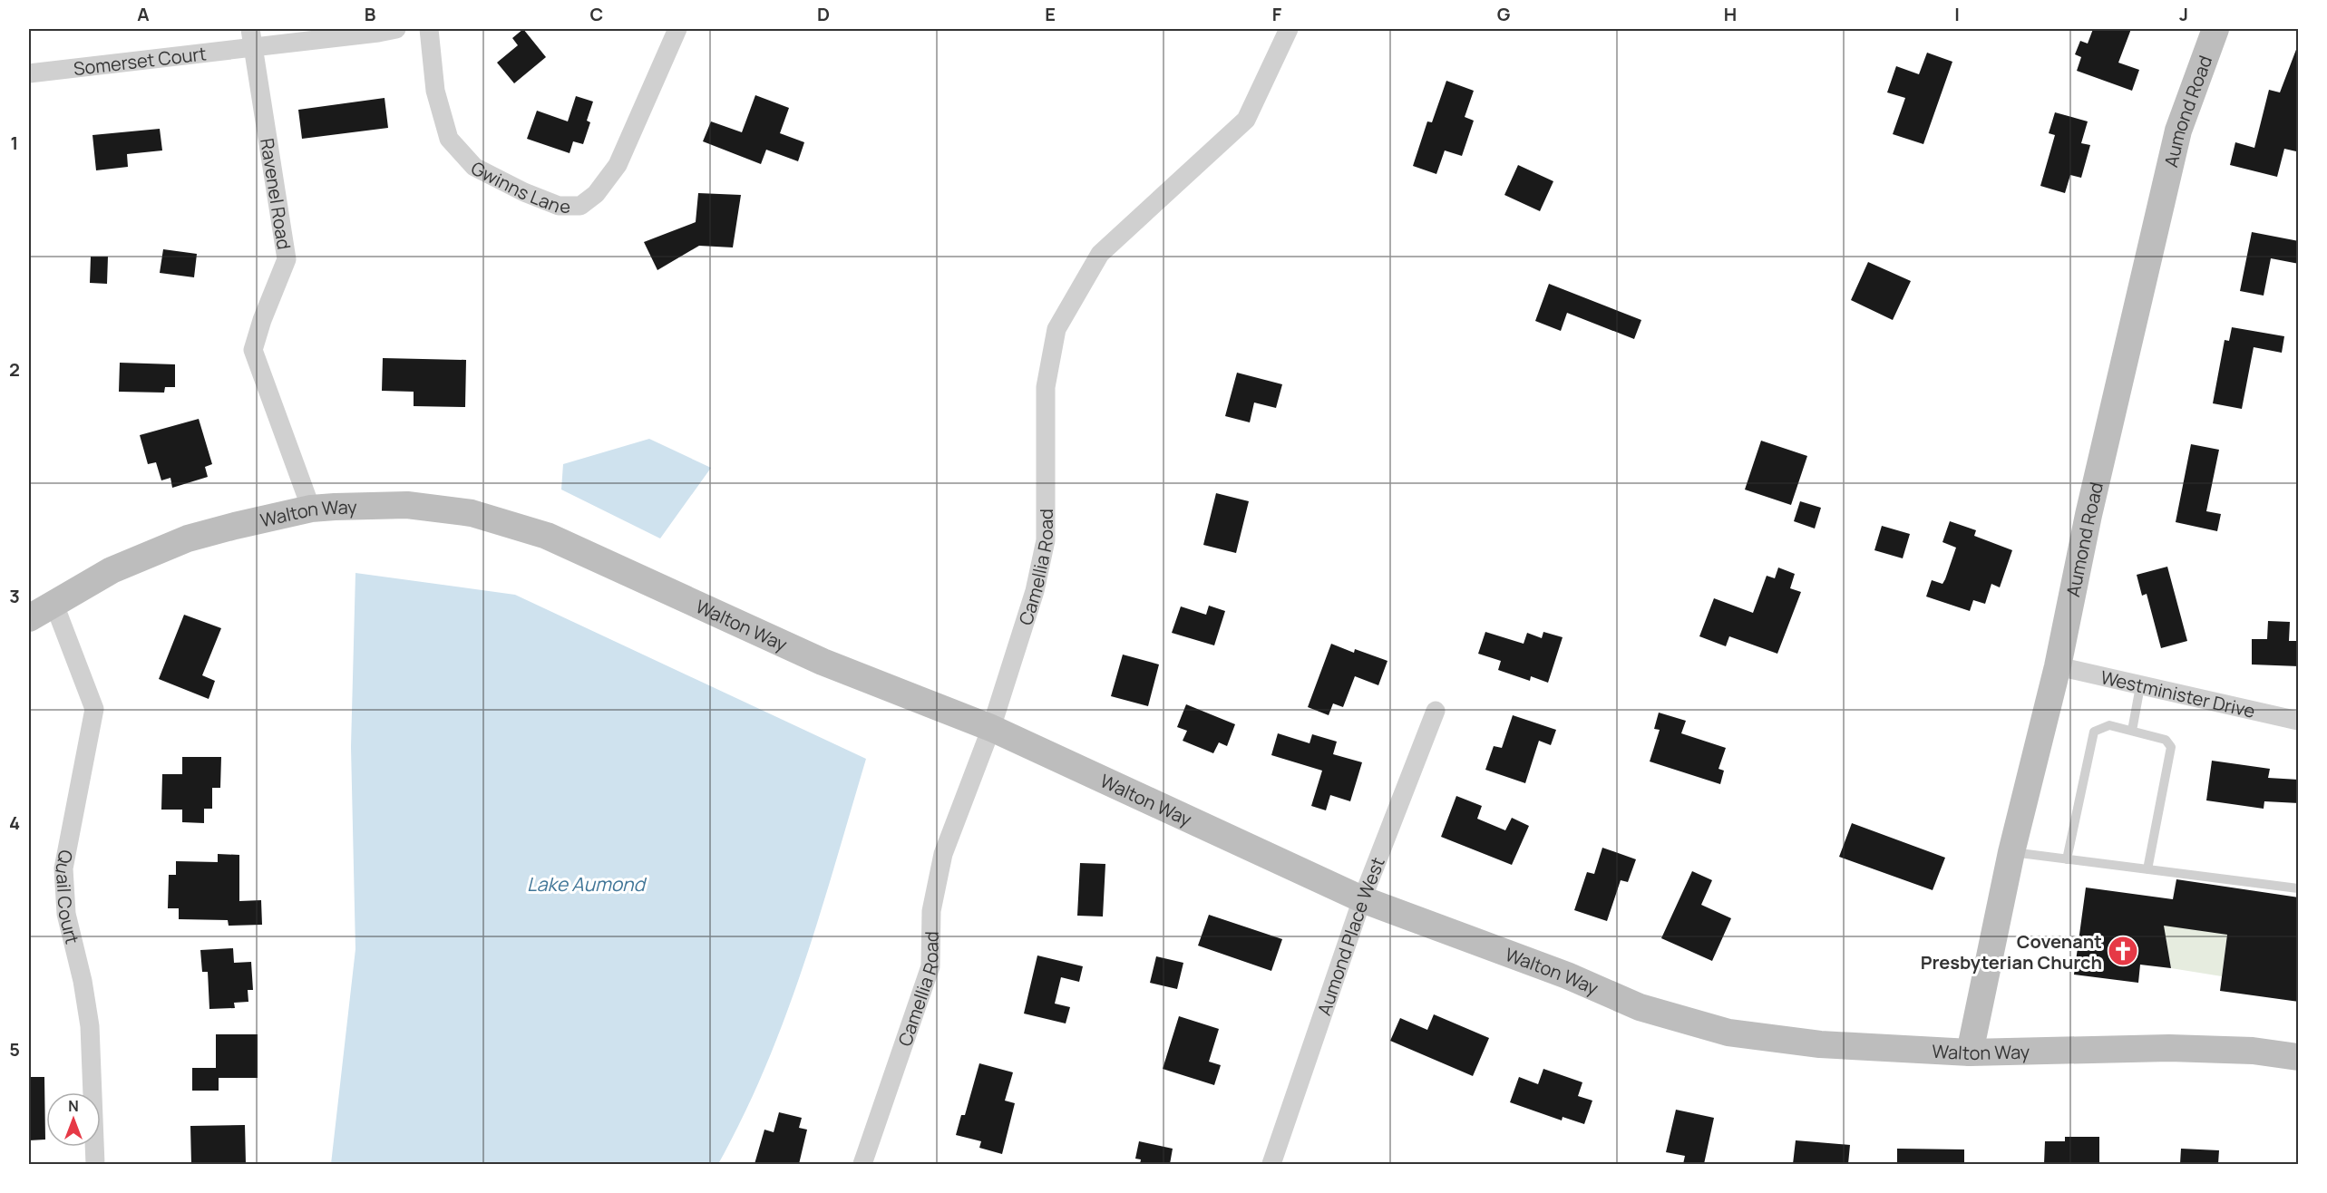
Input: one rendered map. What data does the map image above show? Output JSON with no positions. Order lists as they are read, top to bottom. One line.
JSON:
{"streets":{"main road":["Aumond Road","Walton Way"],"street":["Somerset Court","Gwinns Lane","Ravenel Road","Camellia Road","Westminister Drive","Quail Court","Aumond Place West"]},"crossings":[["Somerset Court","Ravenel Road"],["Aumond Road","Walton Way"],["Aumond Road","Westminister Drive"],["Ravenel Road","Walton Way"],["Walton Way","Camellia Road"],["Walton Way","Quail Court"],["Walton Way","Aumond Place West"]],"water":["Lake Aumond"],"places":{"church":["Covenant Presbyterian Church"]},"north":"top","grid":{"columns":["A","B","C","D","E","F","G","H","I","J"],"rows":["1","2","3","4","5"]}}
